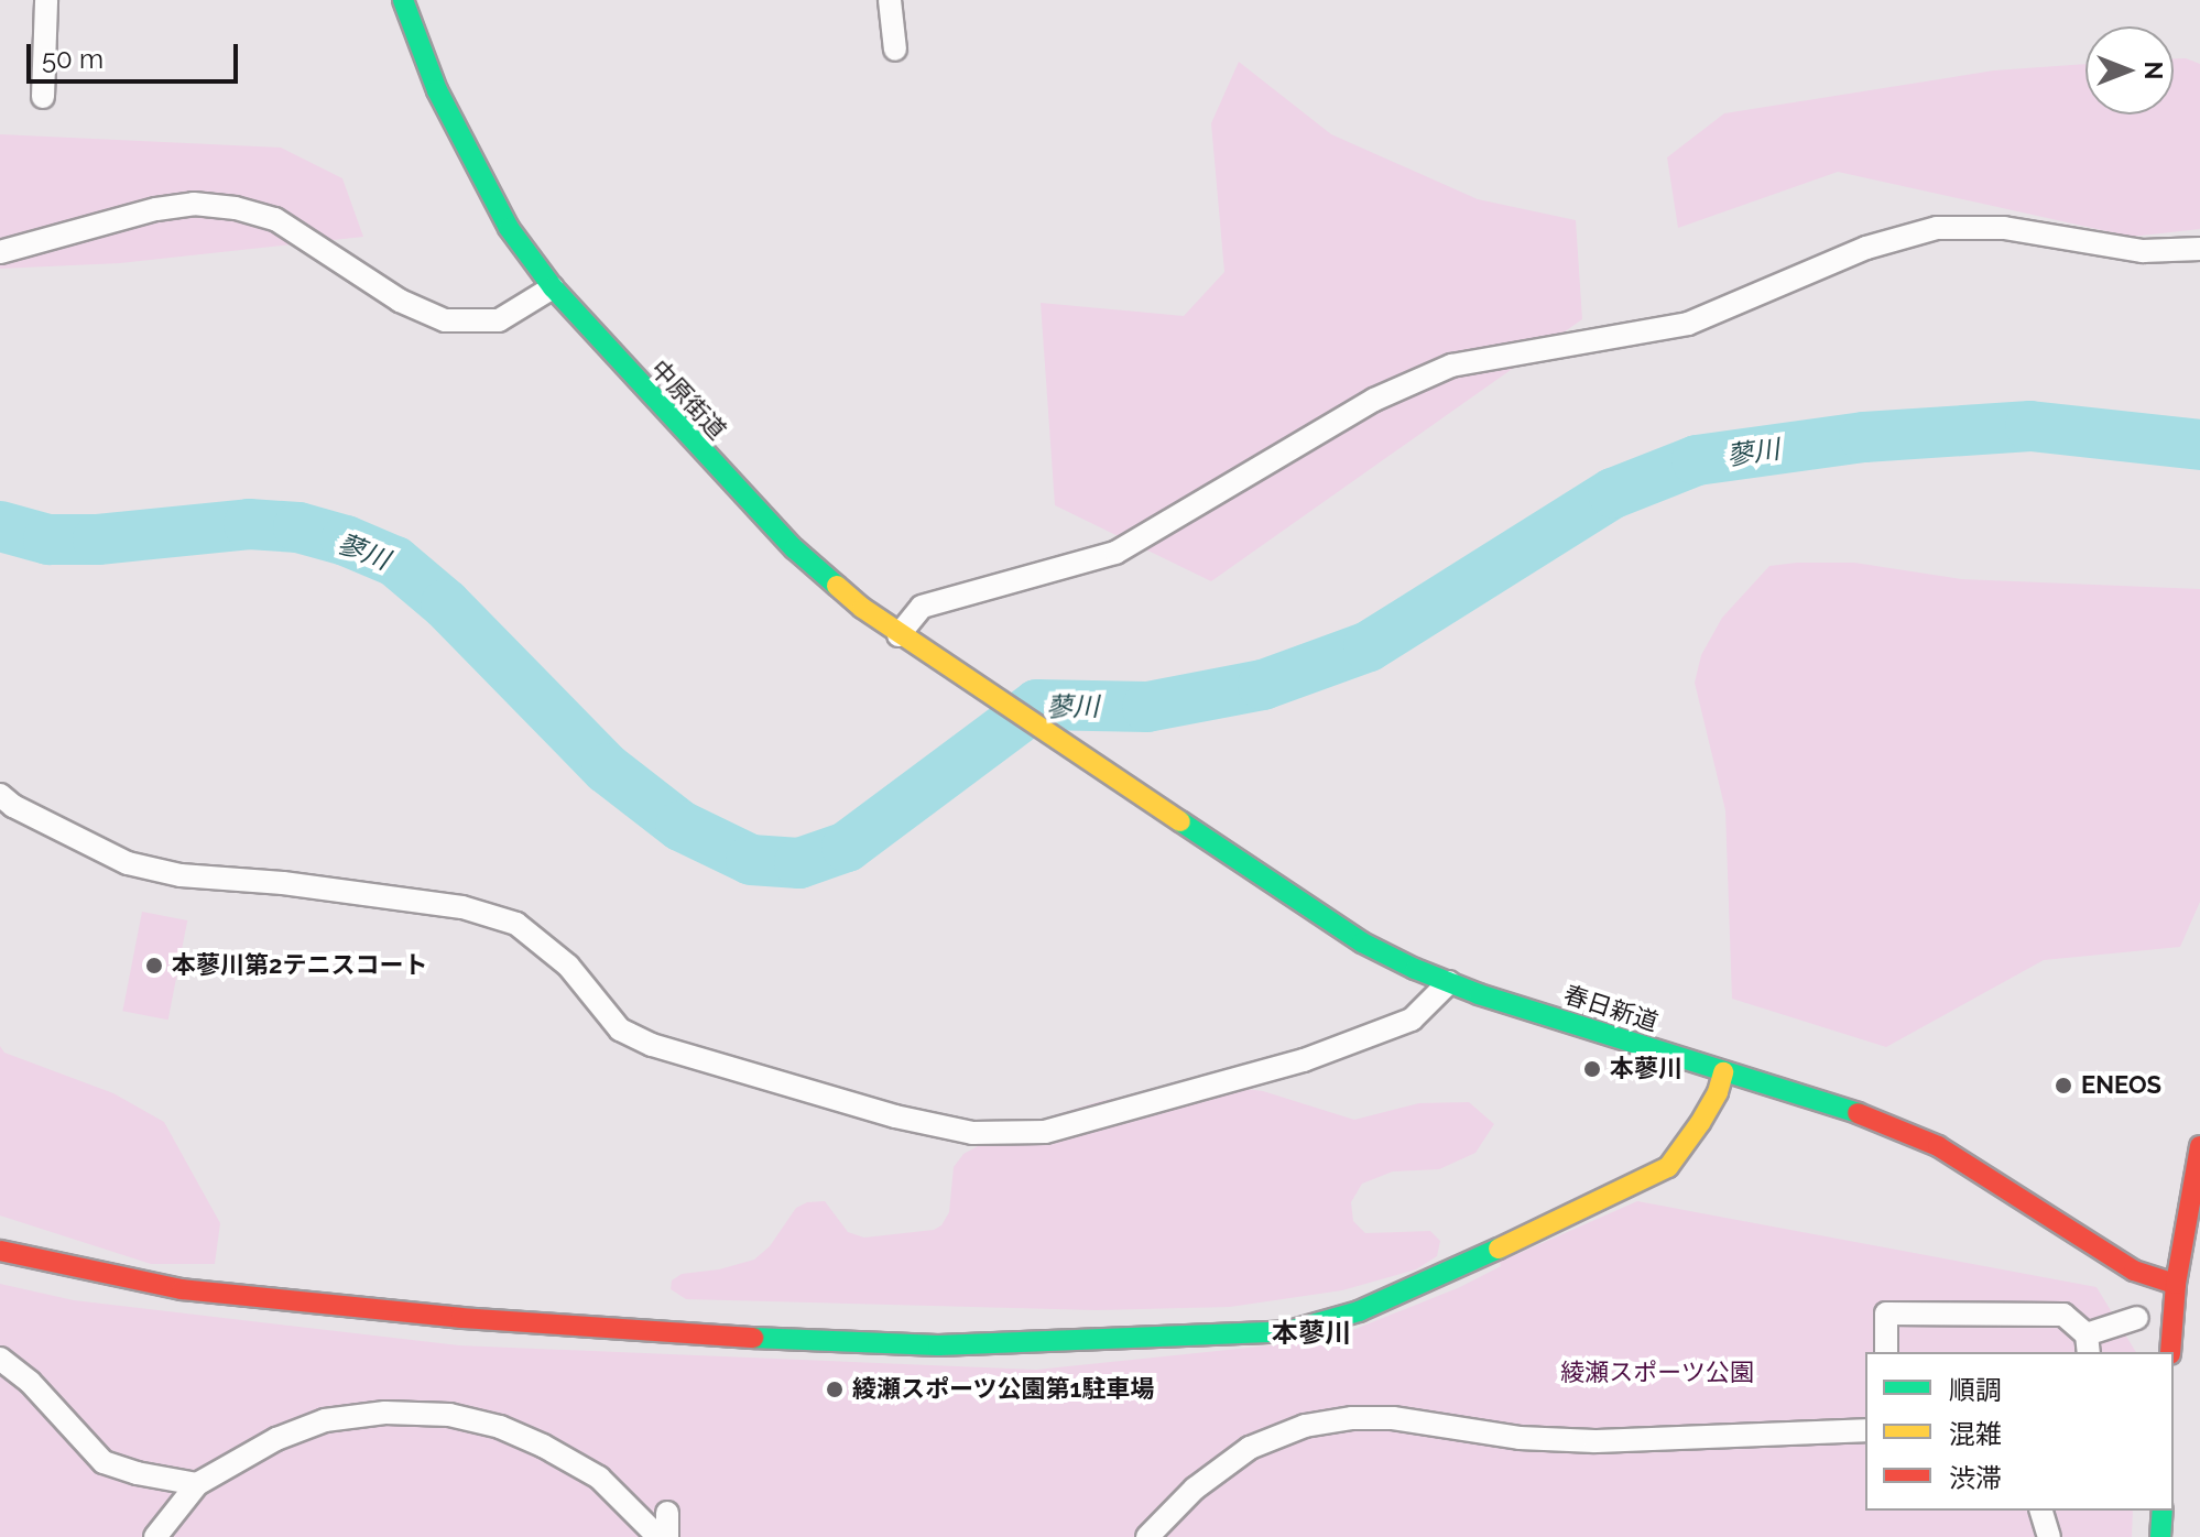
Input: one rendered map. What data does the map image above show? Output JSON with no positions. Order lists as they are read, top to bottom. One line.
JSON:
{"streets":{"main road":["中原街道","春日新道"]},"crossings":[["中原街道","春日新道"]],"districts":["本蓼川"],"water":["蓼川"],"parks":["綾瀬スポーツ公園"],"places":["本蓼川第2テニスコート","本蓼川","ENEOS","綾瀬スポーツ公園第1駐車場"],"legend":["順調","混雑","渋滞"],"scale_bar":"50 m","north":"right"}
